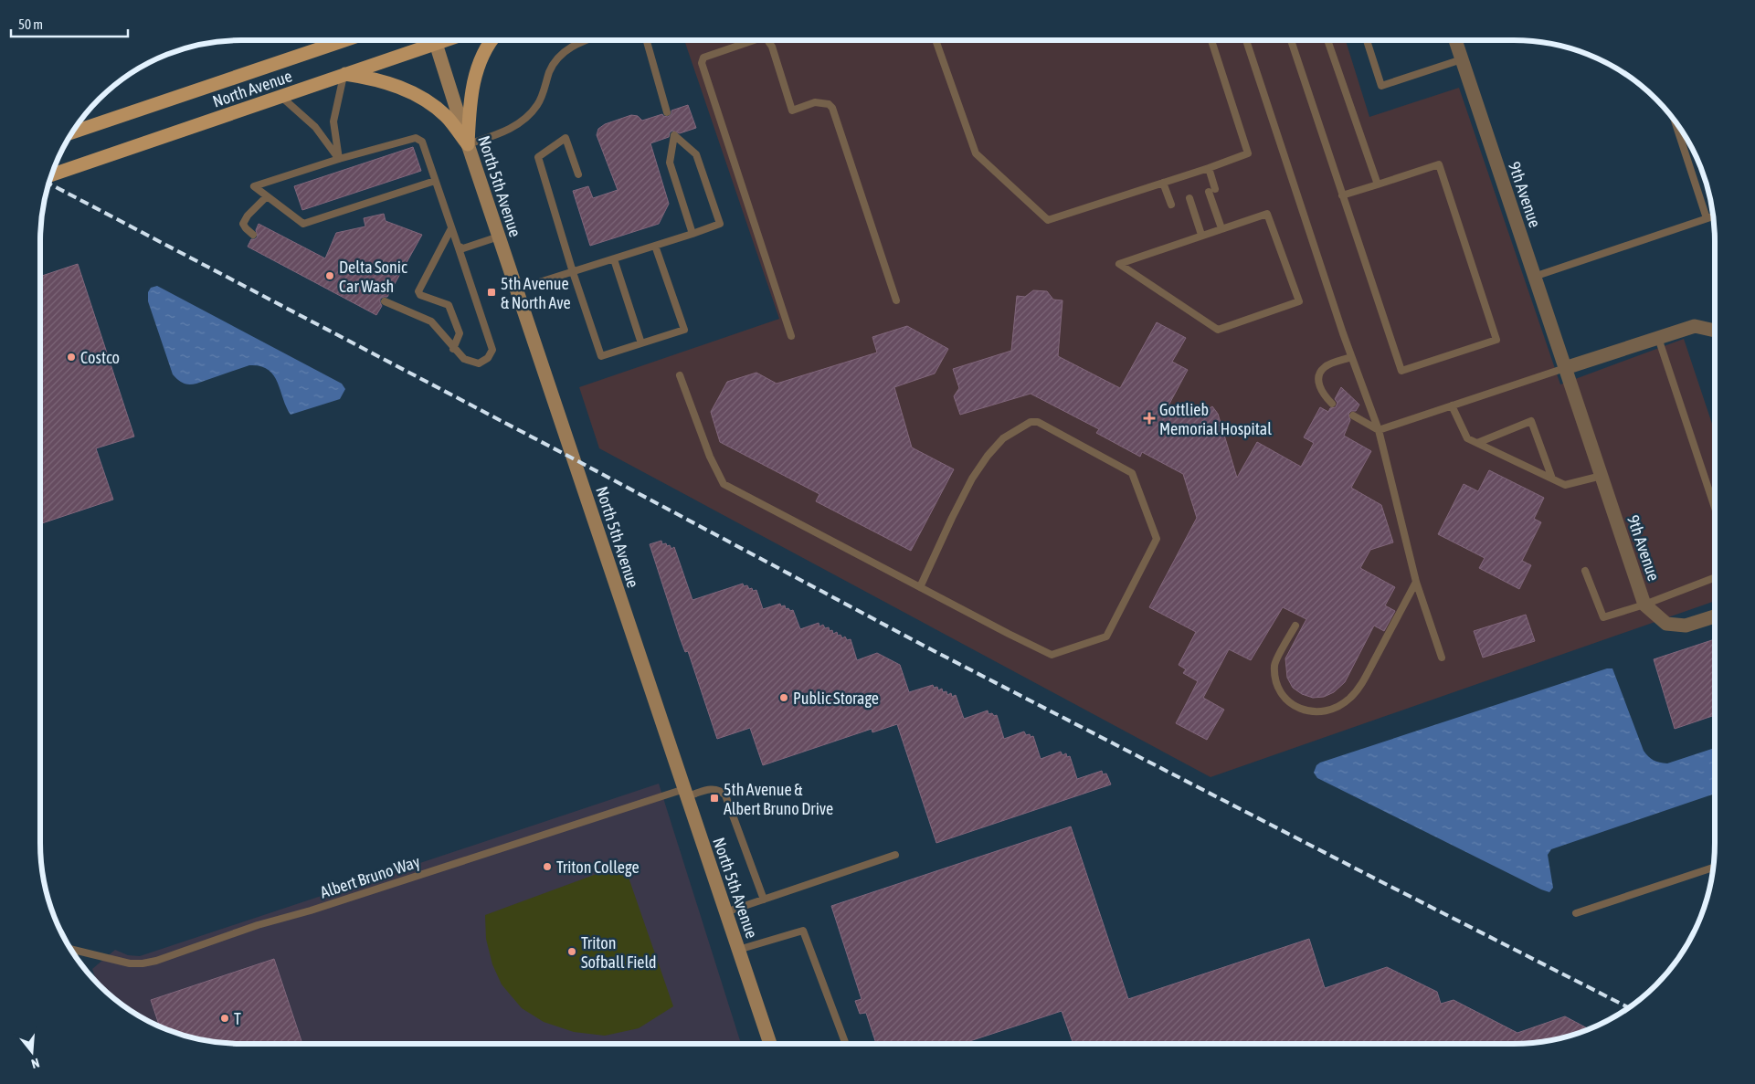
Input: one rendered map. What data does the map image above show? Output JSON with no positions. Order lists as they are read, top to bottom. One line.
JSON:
{"streets":{"main road":["North Avenue"],"street":["North 5th Avenue","9th Avenue"],"lane":["Albert Bruno Way"]},"crossings":[["North 5th Avenue","Albert Bruno Way"]],"places":{"other":["Delta Sonic Car Wash","Costco","Public Storage","Triton College","Triton Sofball Field","T"],"transit":["5th Avenue & North Ave","5th Avenue & Albert Bruno Drive"],"health":["Gottlieb Memorial Hospital"]},"scale_bar":"50 m","north":"bottom"}
